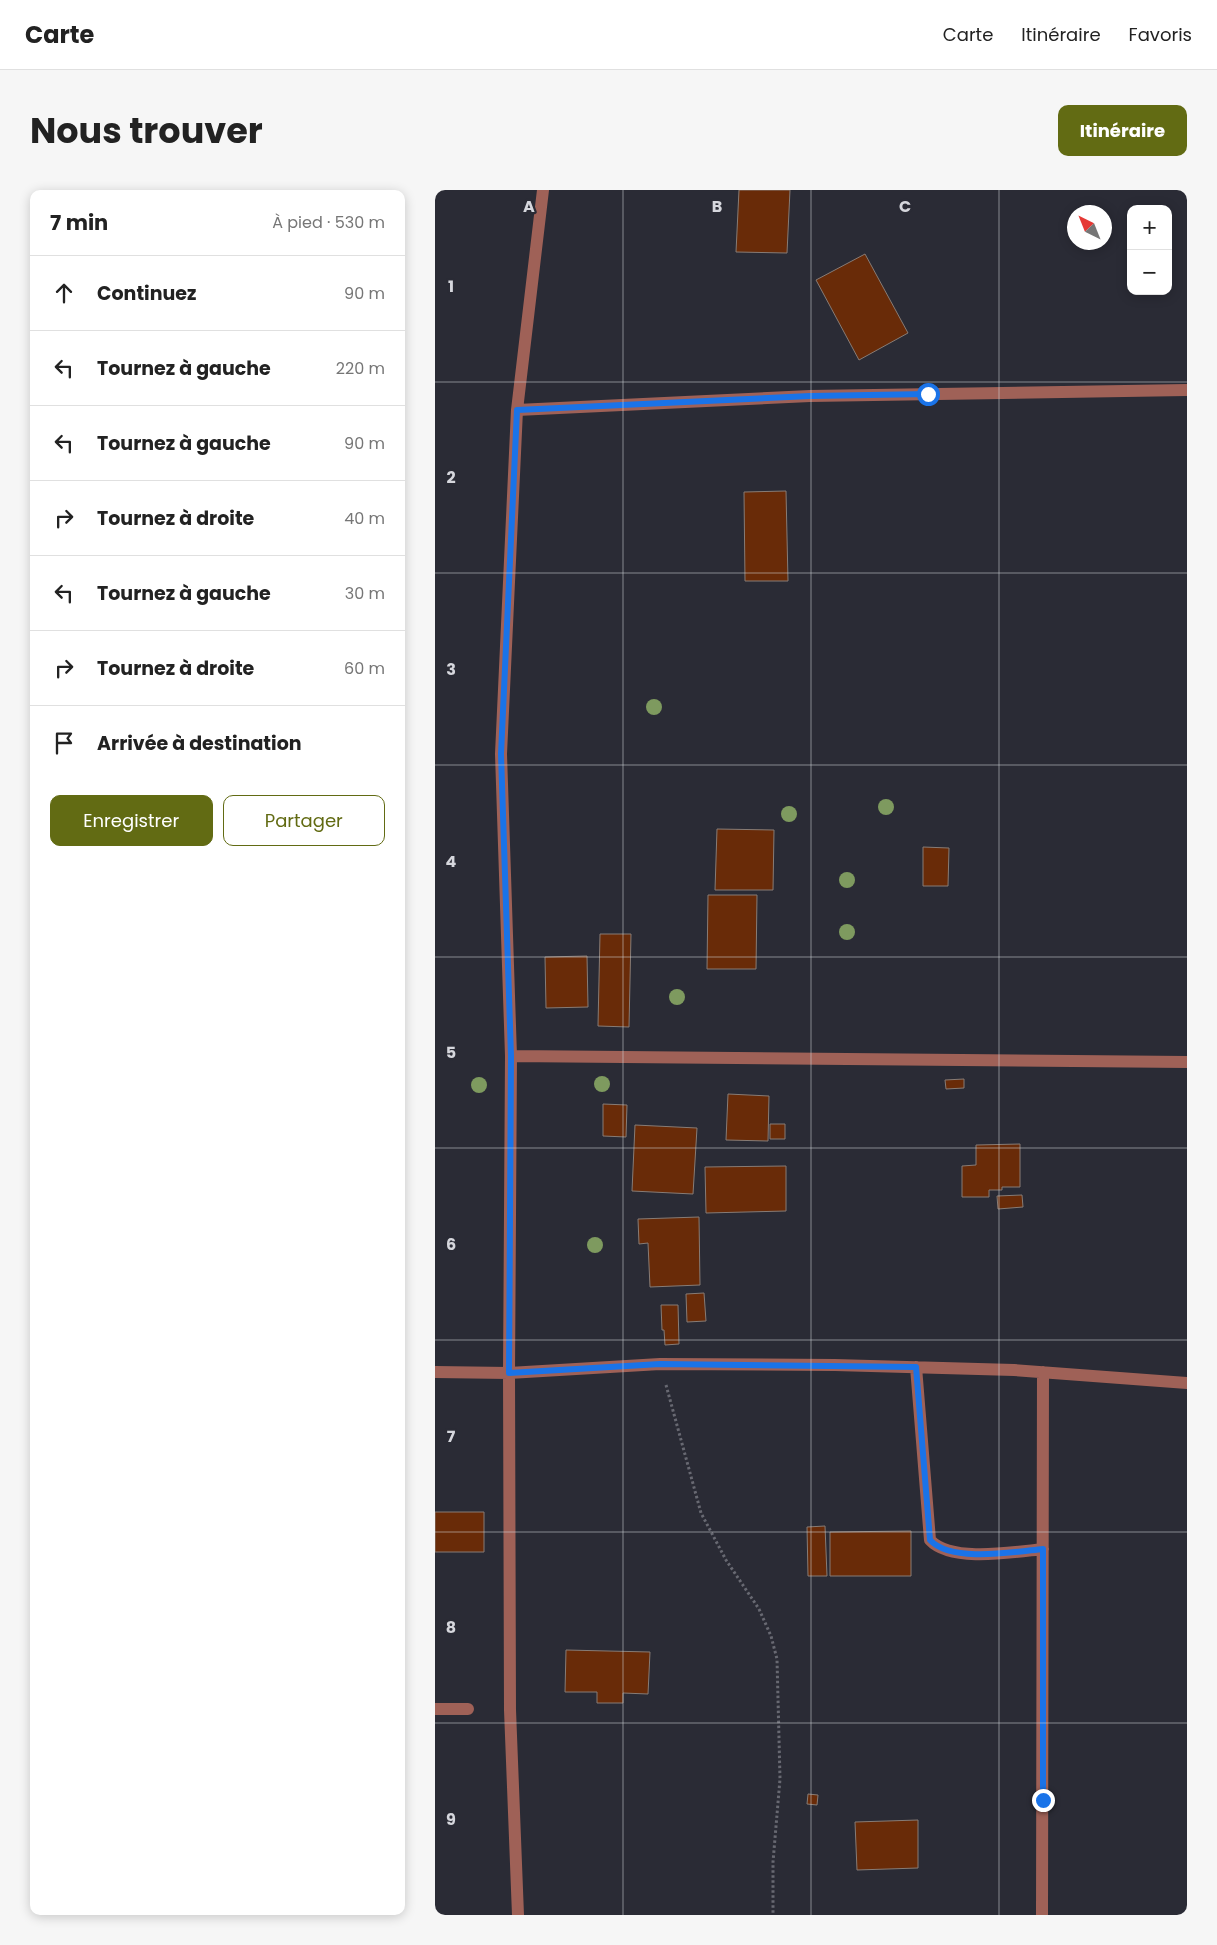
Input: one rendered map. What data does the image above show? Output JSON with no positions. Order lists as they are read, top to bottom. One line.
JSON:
{"north":"top left","page":{"header":"Carte","nav":["Carte","Itinéraire","Favoris"],"title":"Nous trouver","buttons":["Itinéraire",["Enregistrer","Partager"]],"heading":["7 min","À pied · 530 m"],"map_buttons":["+","−"],"list":[["Continuez","90 m"],["Tournez à gauche","220 m"],["Tournez à gauche","90 m"],["Tournez à droite","40 m"],["Tournez à gauche","30 m"],["Tournez à droite","60 m"],"Arrivée à destination"]},"grid":{"columns":["A","B","C"],"rows":["1","2","3","4","5","6","7","8","9"]}}
